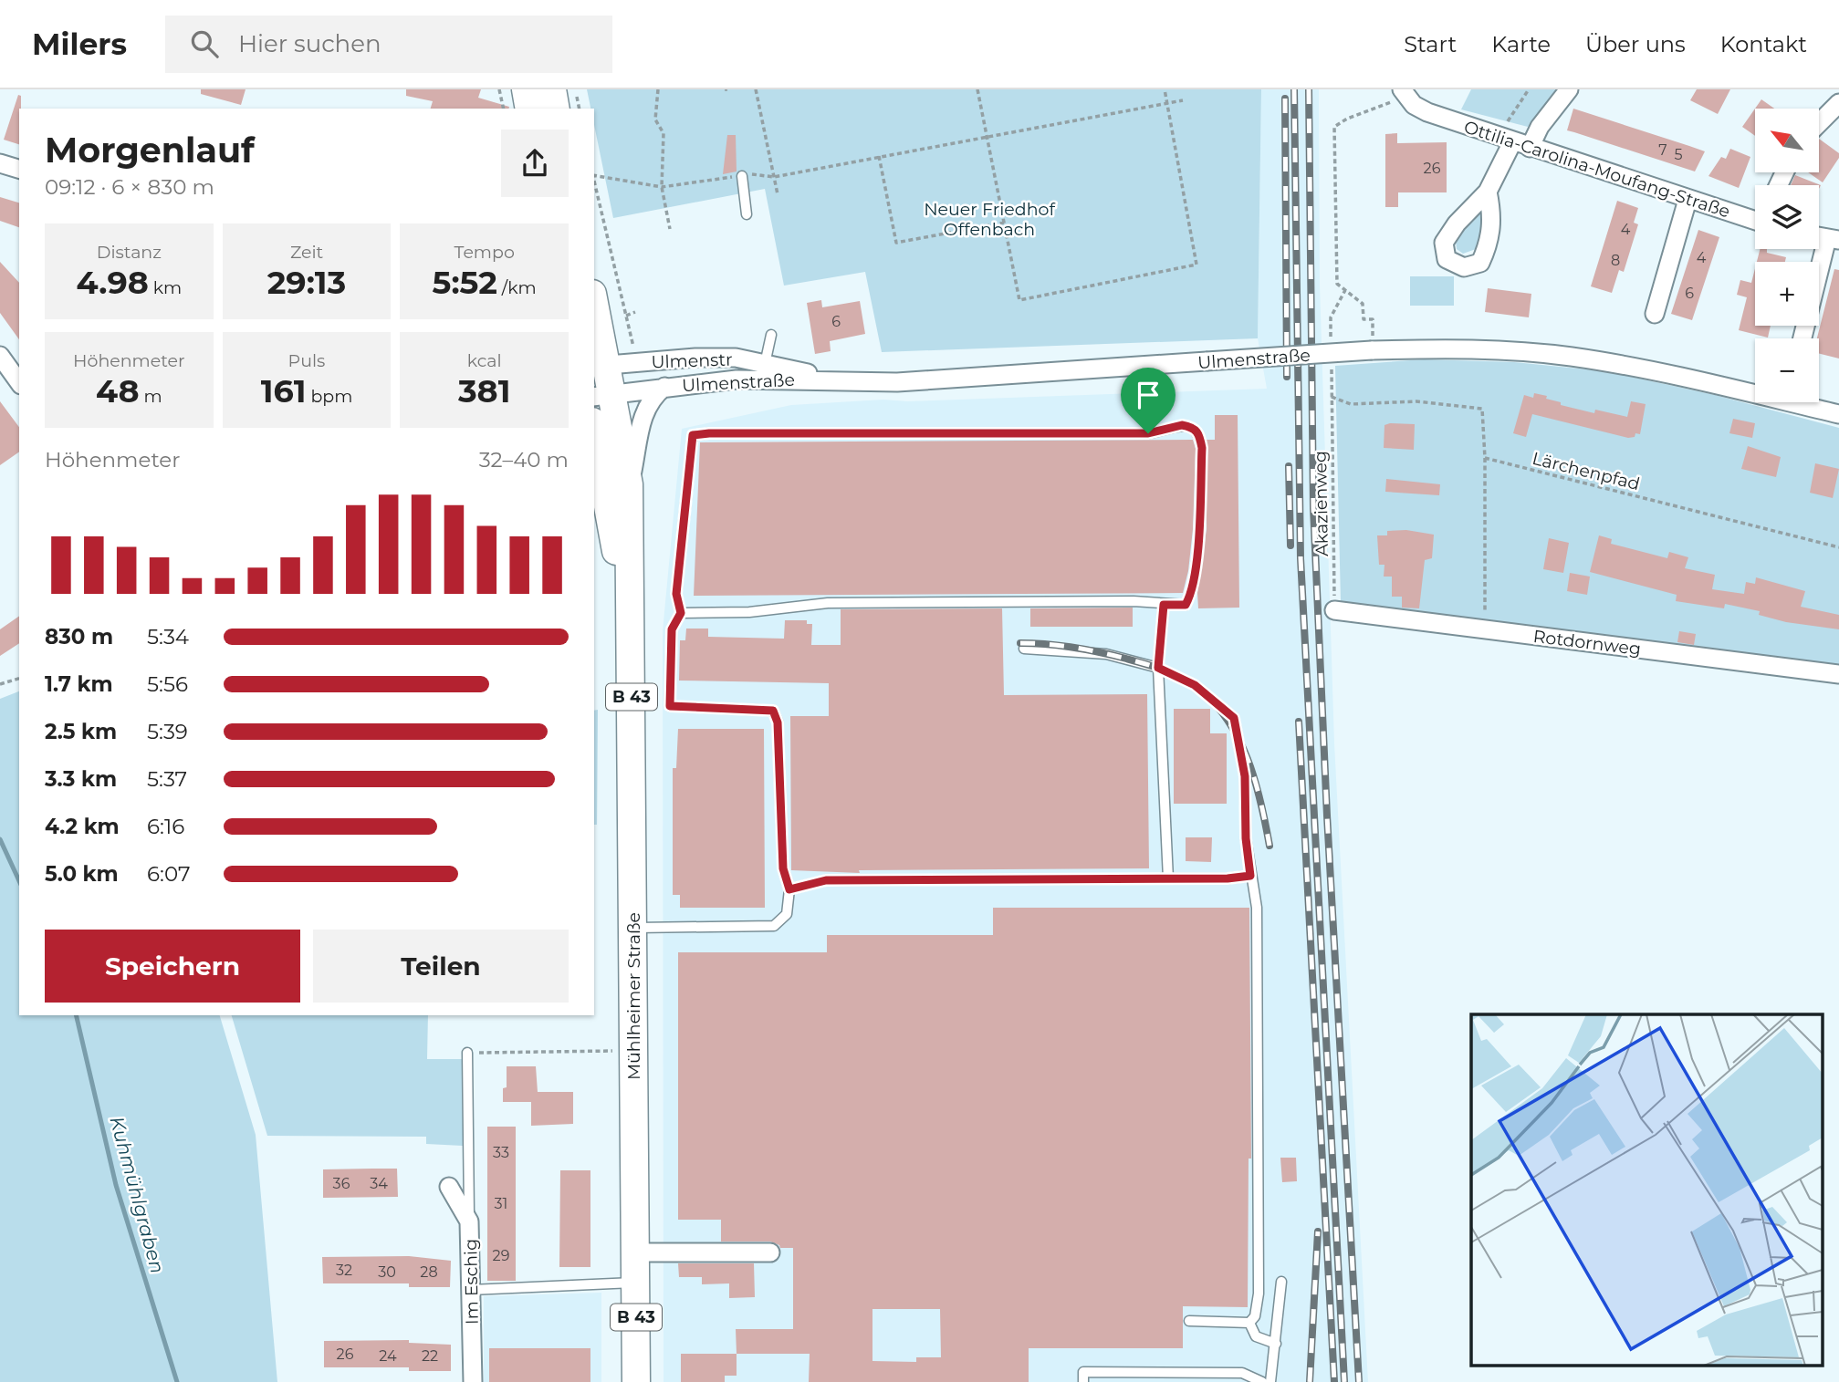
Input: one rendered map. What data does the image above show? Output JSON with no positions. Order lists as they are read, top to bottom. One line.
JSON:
{"streets":{"main road":["B 43","Mühlheimer Straße"],"street":["Ottilia-Carolina-Moufang-Straße","Ulmenstraße","Ulmenstr","Rotdornweg","Im Eschig"],"path":["Lärchenpfad","Akazienweg"]},"crossings":[["Ulmenstraße","Ulmenstr"],["Ulmenstraße","Mühlheimer Straße"],["Ulmenstr","Mühlheimer Straße"],["Lärchenpfad","Akazienweg"],["Akazienweg","Rotdornweg"]],"water":["Kuhmühlgraben"],"parks":["Neuer Friedhof Offenbach"],"house_numbers":["7","5","26","4","4","8","6","6","33","36","34","31","29","32","30","28","26","24","22"],"north":"top left","page":{"header":"Milers","search":"Hier suchen","nav":["Start","Karte","Über uns","Kontakt"],"map_buttons":["+","−"],"heading":["Morgenlauf","09:12 · 6 × 830 m"],"stats":[["Distanz","4.98 km"],["Zeit","29:13"],["Tempo","5:52 /km"],["Höhenmeter","48 m"],["Puls","161 bpm"],["kcal","381"]],"chart":["Höhenmeter","32–40 m"],"list":[{"name":"830 m","note":"5:34"},{"name":"1.7 km","note":"5:56"},{"name":"2.5 km","note":"5:39"},{"name":"3.3 km","note":"5:37"},{"name":"4.2 km","note":"6:16"},{"name":"5.0 km","note":"6:07"}],"buttons":["Speichern","Teilen"]}}
